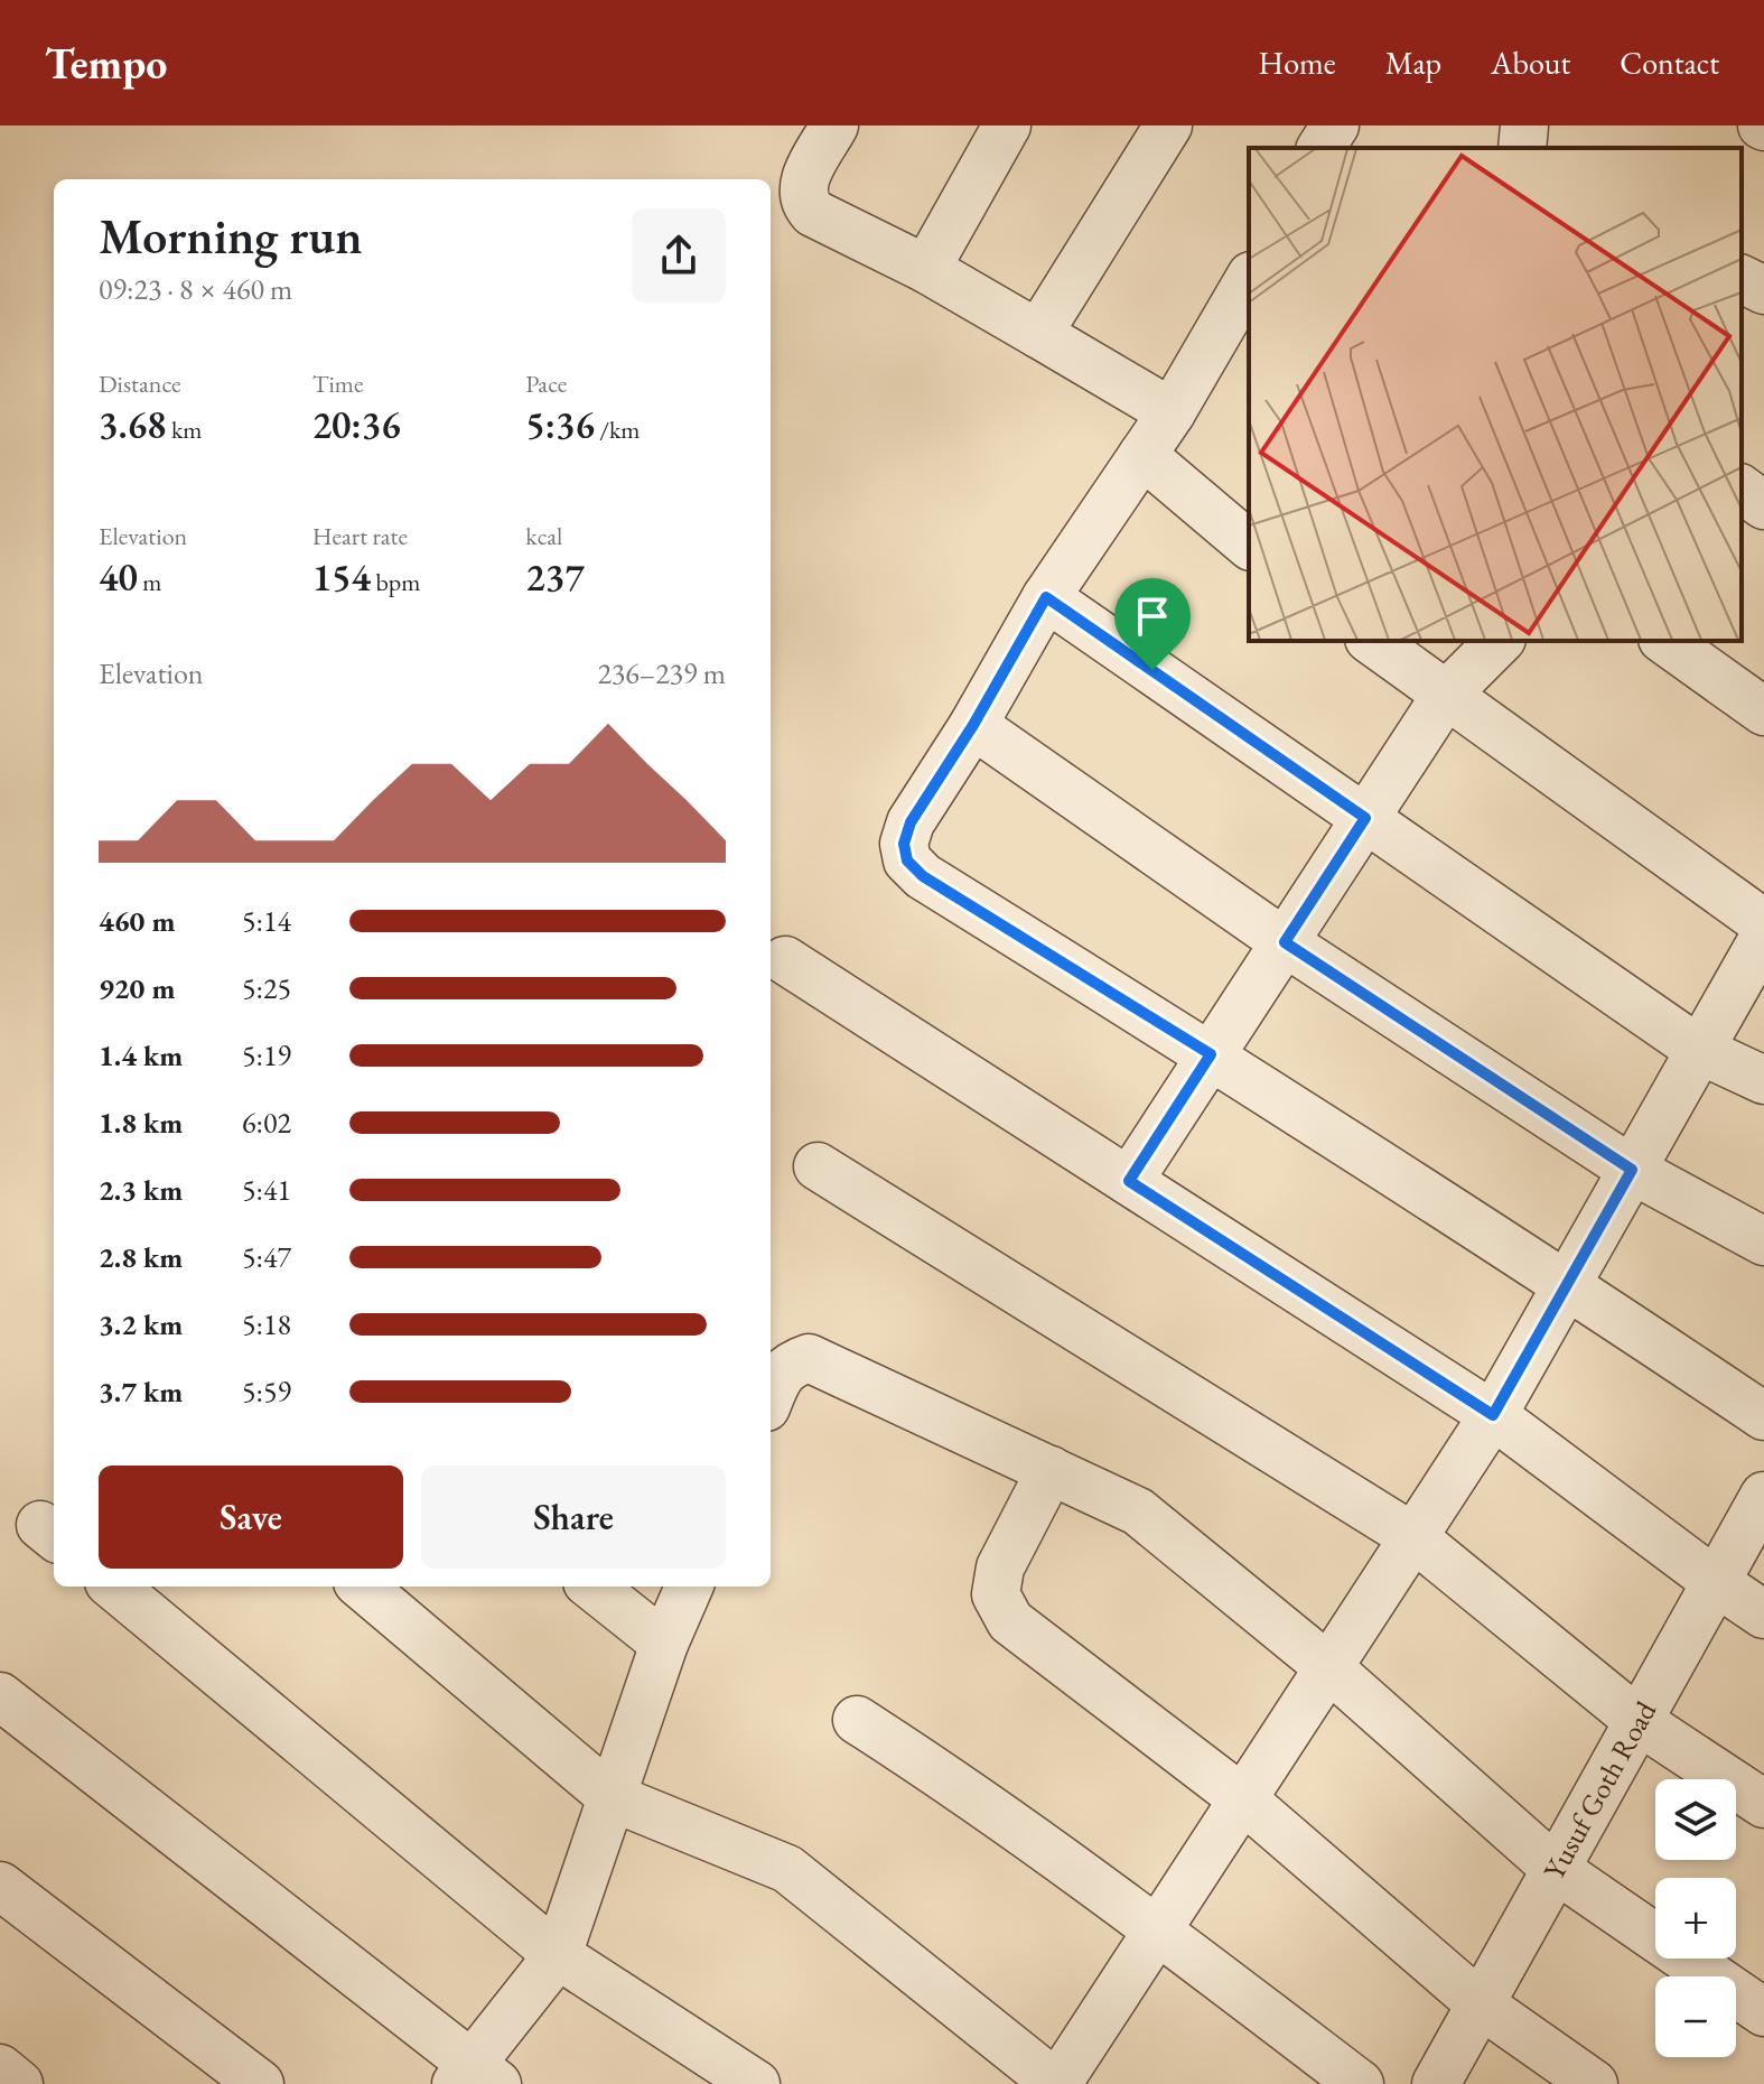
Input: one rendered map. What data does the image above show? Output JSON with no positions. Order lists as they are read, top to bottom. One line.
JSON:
{"streets":{"street":["Yusuf Goth Road"]},"page":{"header":"Tempo","nav":["Home","Map","About","Contact"],"heading":["Morning run","09:23 · 8 × 460 m"],"stats":[["Distance","3.68 km"],["Time","20:36"],["Pace","5:36 /km"],["Elevation","40 m"],["Heart rate","154 bpm"],["kcal","237"]],"chart":["Elevation","236–239 m"],"list":[{"name":"460 m","note":"5:14"},{"name":"920 m","note":"5:25"},{"name":"1.4 km","note":"5:19"},{"name":"1.8 km","note":"6:02"},{"name":"2.3 km","note":"5:41"},{"name":"2.8 km","note":"5:47"},{"name":"3.2 km","note":"5:18"},{"name":"3.7 km","note":"5:59"}],"buttons":["Save","Share"],"map_buttons":["+","−"]}}
